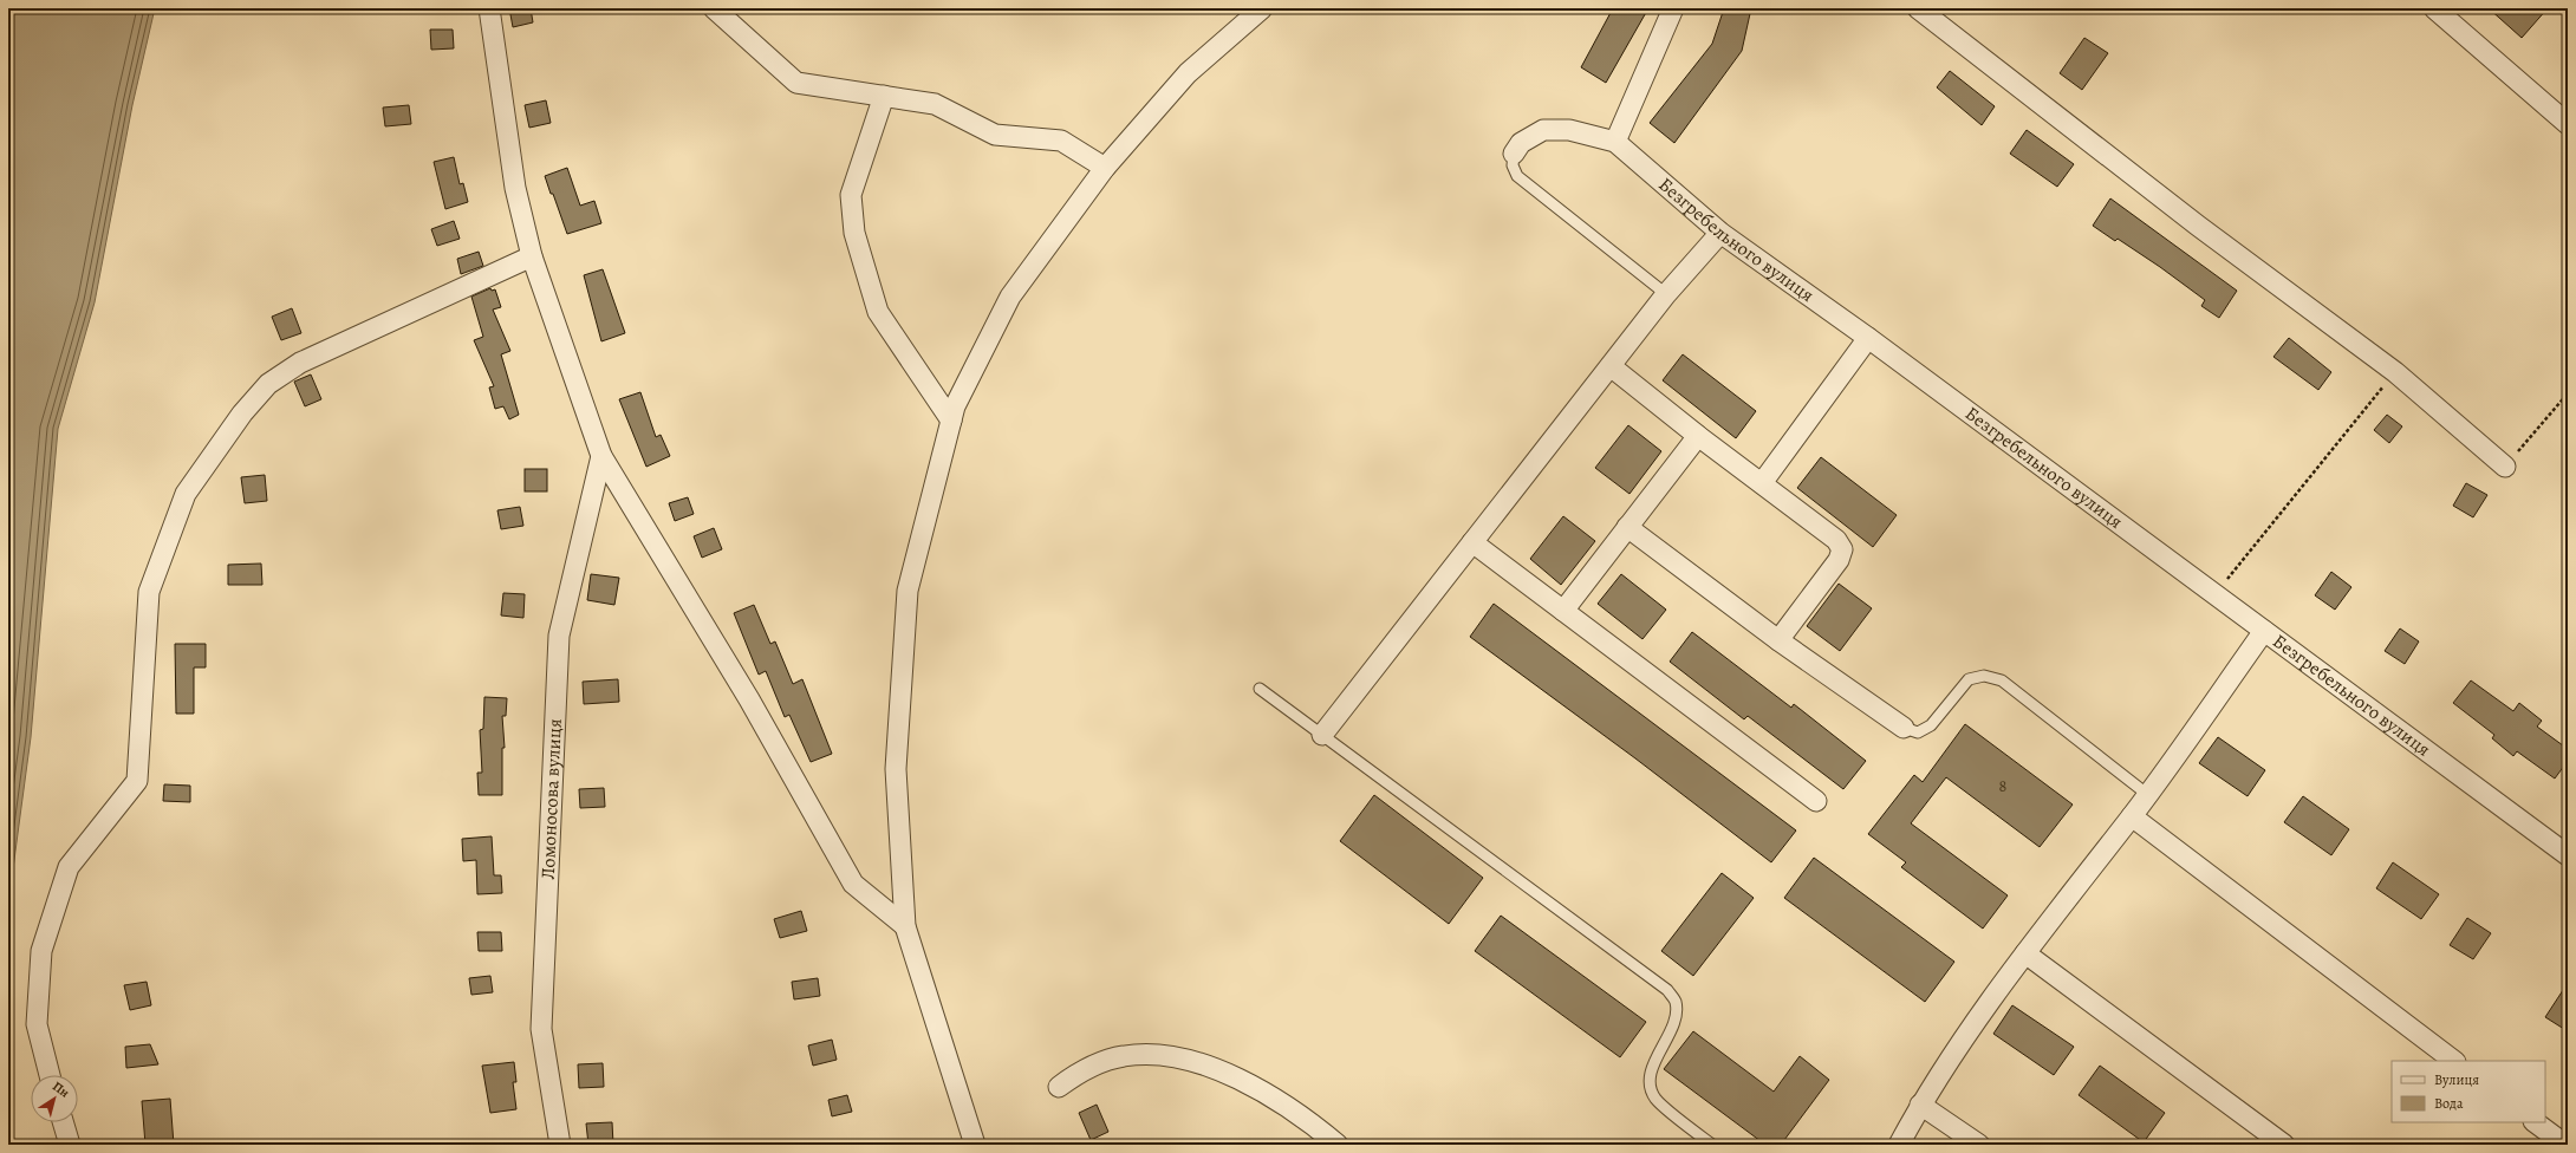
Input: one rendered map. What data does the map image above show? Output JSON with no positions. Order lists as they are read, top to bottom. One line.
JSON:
{"streets":{"street":["Безгребельного вулиця","Ломоносова вулиця"]},"house_numbers":["8"],"legend":["Вулиця","Вода"],"north":"top right"}
